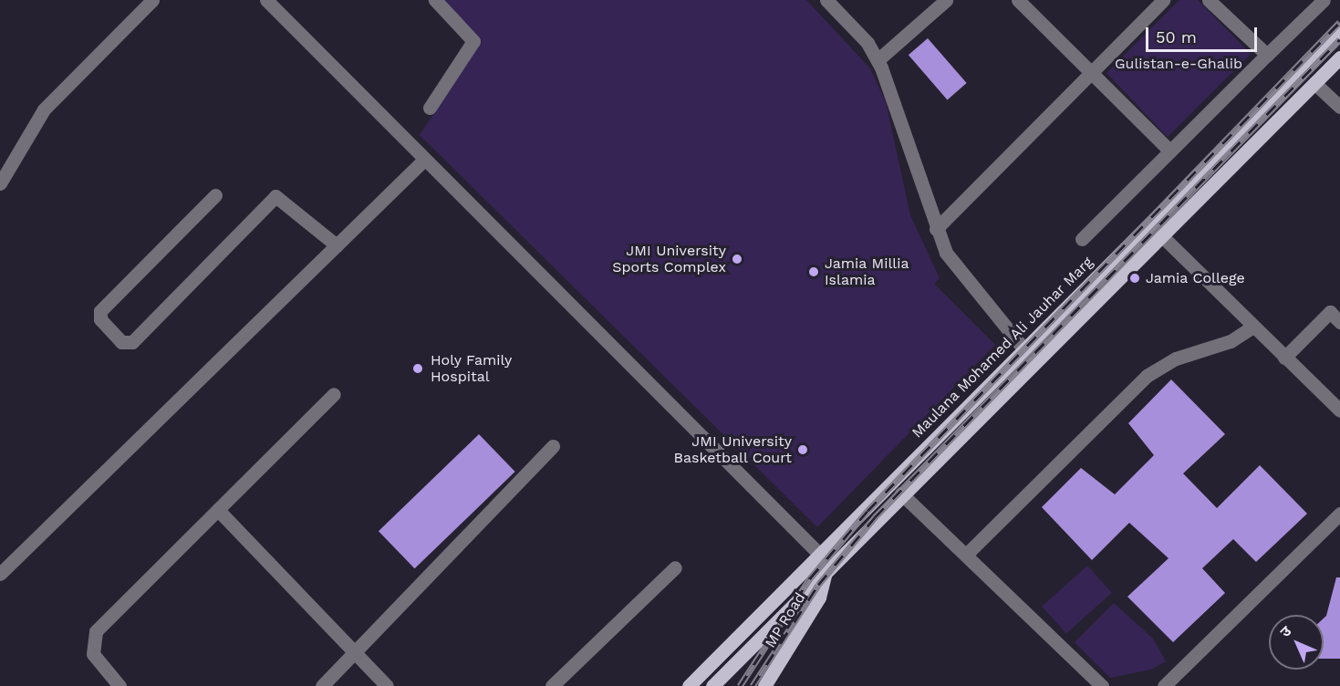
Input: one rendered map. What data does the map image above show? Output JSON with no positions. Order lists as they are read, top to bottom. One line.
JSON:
{"streets":{"main road":["Maulana Mohamed Ali Jauhar Marg","MP Road"]},"crossings":[["Maulana Mohamed Ali Jauhar Marg","MP Road"]],"parks":["Gulistan-e-Ghalib"],"places":["JMI University Sports Complex","Jamia Millia Islamia","Jamia College","Holy Family Hospital","JMI University Basketball Court"],"scale_bar":"50 m","north":"top left"}
